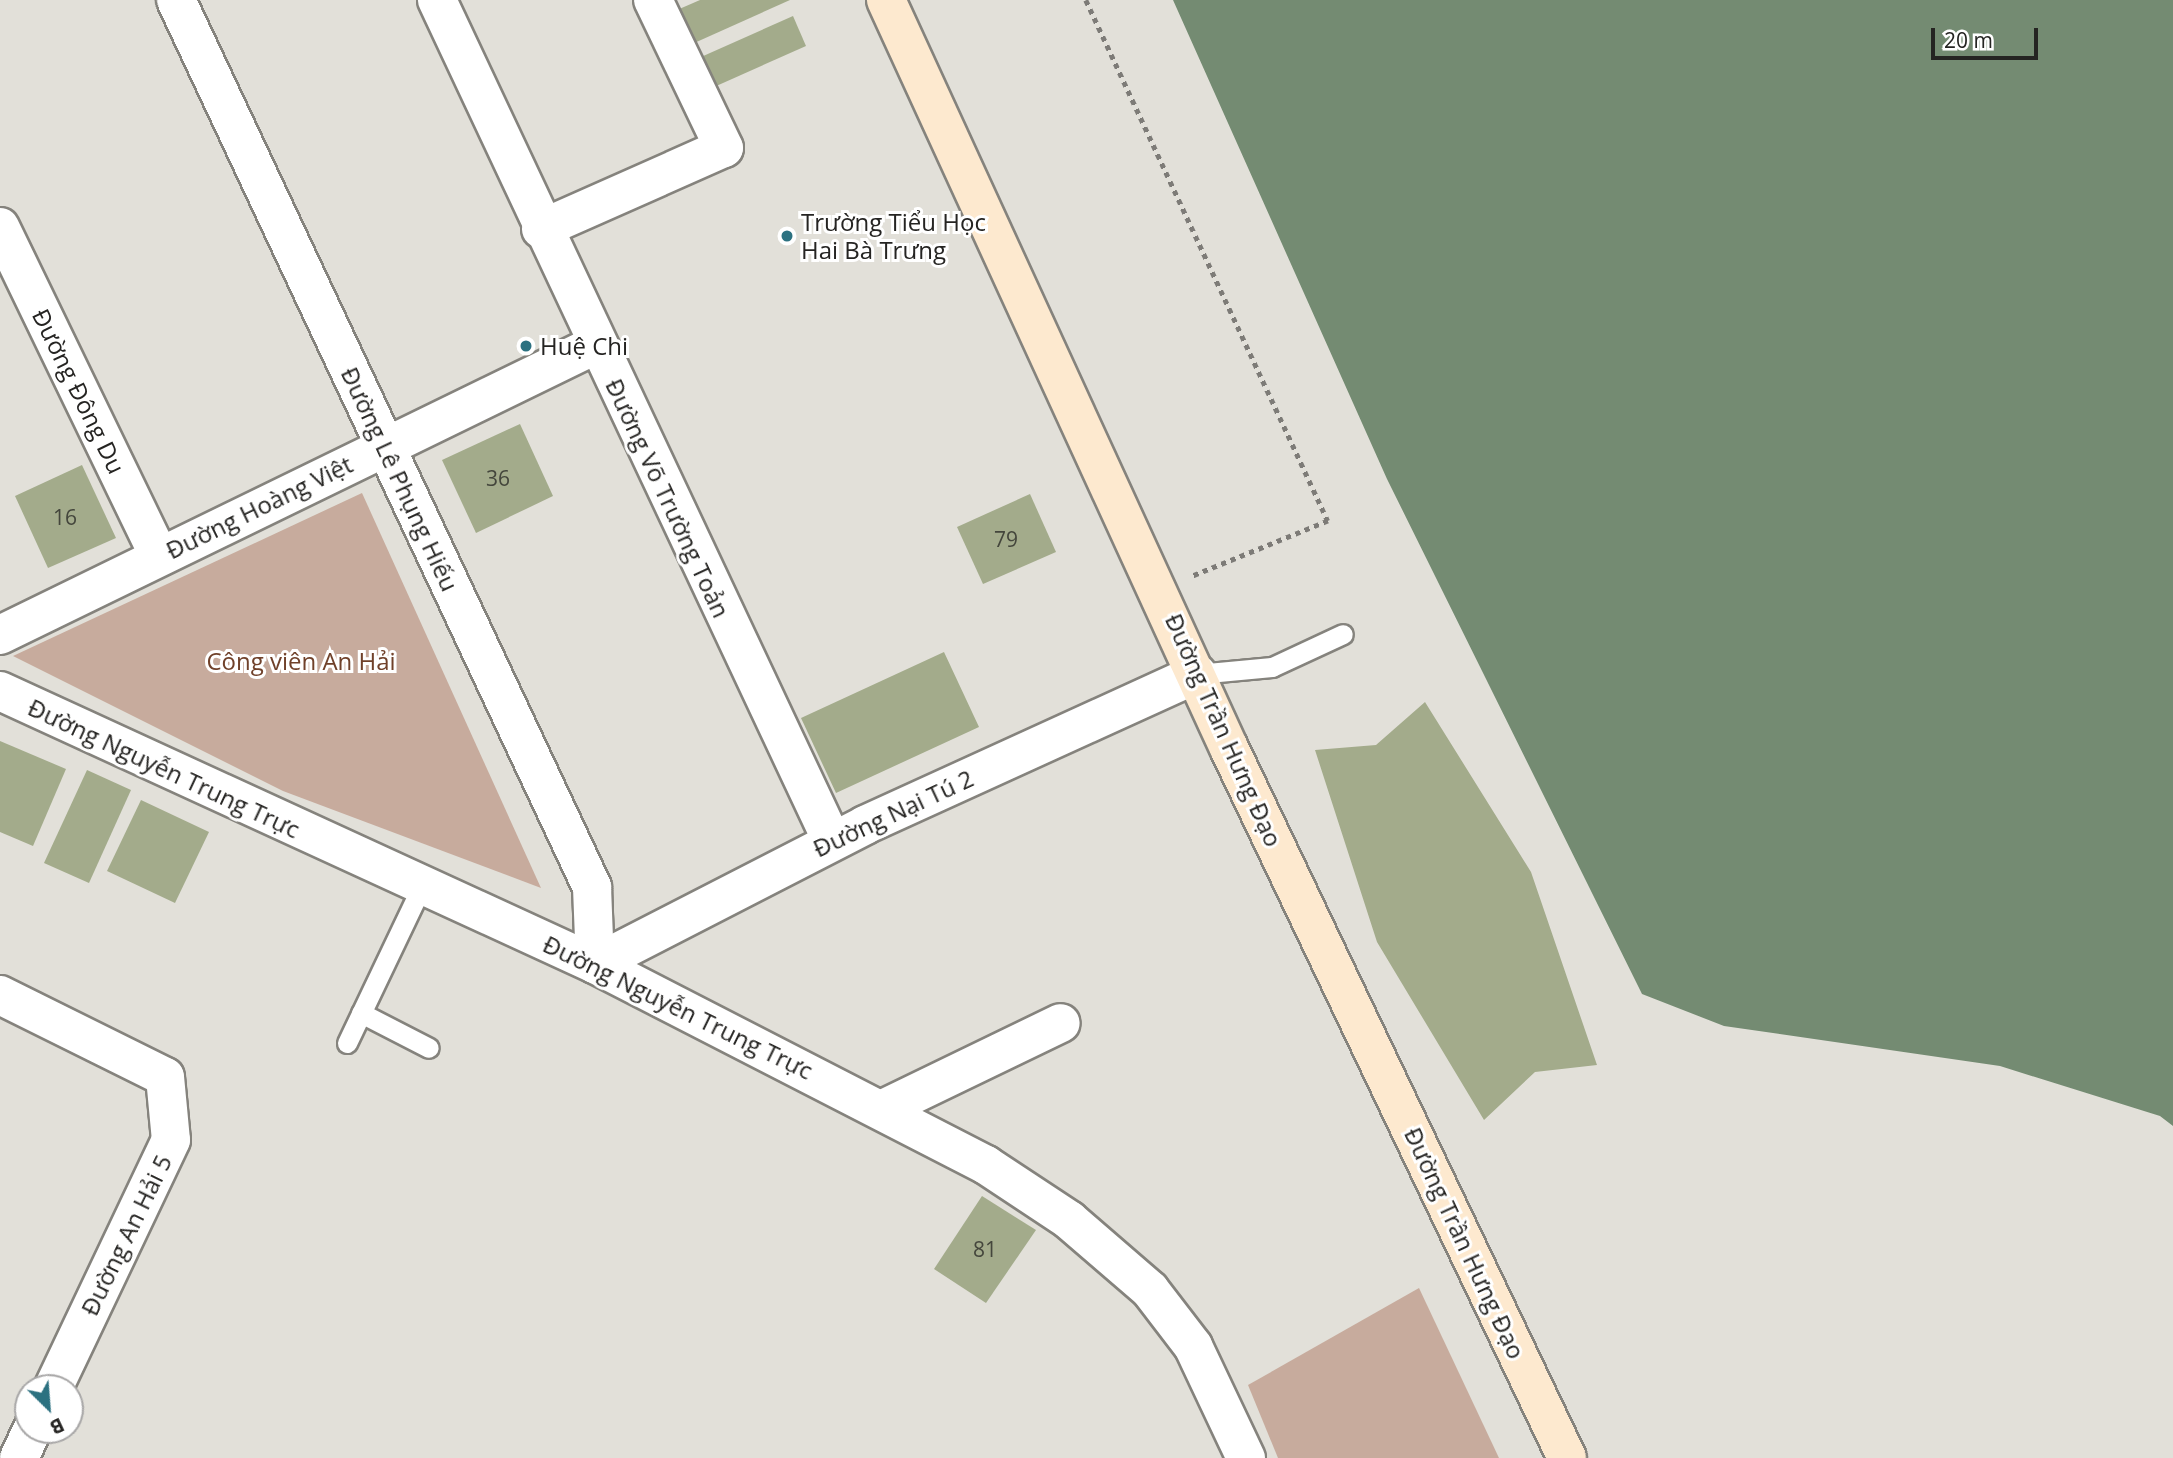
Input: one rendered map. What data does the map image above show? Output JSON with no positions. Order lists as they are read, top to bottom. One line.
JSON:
{"streets":{"main road":["Đường Trần Hưng Đạo"],"street":["Đường Đông Du","Đường Lê Phụng Hiếu","Đường Võ Trường Toản","Đường Hoàng Việt","Đường Nguyễn Trung Trực","Đường Nại Tú 2","Đường An Hải 5"]},"crossings":[["Đường Đông Du","Đường Hoàng Việt"],["Đường Lê Phụng Hiếu","Đường Hoàng Việt"],["Đường Lê Phụng Hiếu","Đường Nguyễn Trung Trực"],["Đường Lê Phụng Hiếu","Đường Nại Tú 2"],["Đường Võ Trường Toản","Đường Hoàng Việt"],["Đường Võ Trường Toản","Đường Nại Tú 2"],["Đường Trần Hưng Đạo","Đường Nại Tú 2"],["Đường Nguyễn Trung Trực","Đường Nại Tú 2"]],"parks":["Công viên An Hải"],"places":["Trường Tiểu Học Hai Bà Trưng","Huệ Chi"],"house_numbers":["36","16","79","81"],"scale_bar":"20 m","north":"bottom right"}
